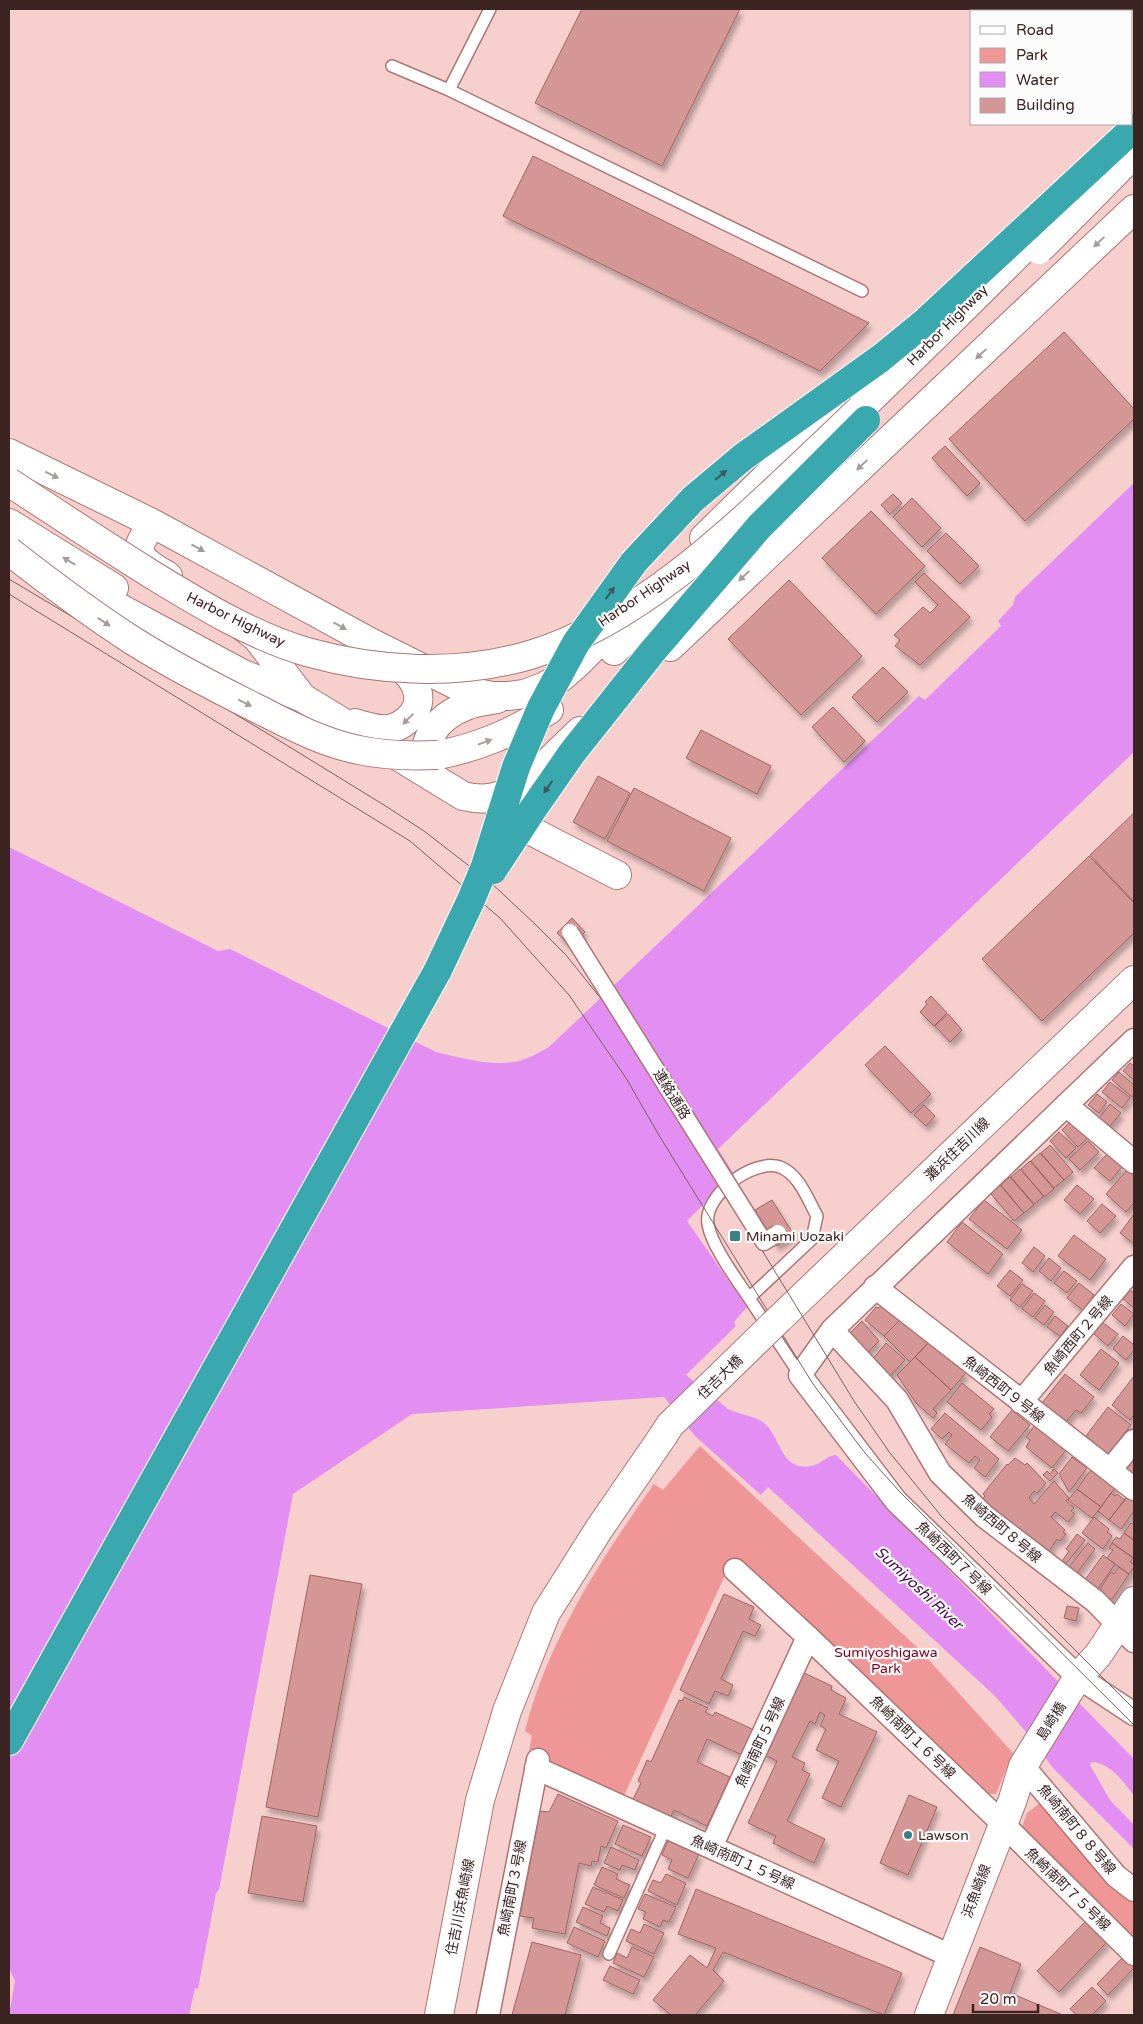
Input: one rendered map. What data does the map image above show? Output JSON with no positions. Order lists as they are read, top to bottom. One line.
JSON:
{"streets":{"street":["Harbor Highway","連絡通路","灘浜住吉川線","魚崎西町２号線","住𠮷大橋","魚崎西町９号線","魚崎西町８号線","魚崎西町７号線","島崎橋","魚崎南町１６号線","魚崎南町５号線","魚崎南町８８号線","魚崎南町１５号線","魚崎南町３号線","魚崎南町７５号線","浜魚崎線","住吉川浜魚崎線"]},"crossings":[["灘浜住吉川線","住𠮷大橋"],["魚崎西町２号線","魚崎西町９号線"],["住𠮷大橋","住吉川浜魚崎線"],["魚崎西町８号線","島崎橋"],["魚崎西町７号線","島崎橋"],["島崎橋","魚崎南町８８号線"],["島崎橋","浜魚崎線"],["魚崎南町１６号線","魚崎南町５号線"],["魚崎南町１６号線","魚崎南町７５号線"],["魚崎南町１６号線","浜魚崎線"],["魚崎南町５号線","魚崎南町１５号線"],["魚崎南町８８号線","浜魚崎線"],["魚崎南町１５号線","魚崎南町３号線"],["魚崎南町１５号線","浜魚崎線"],["魚崎南町７５号線","浜魚崎線"]],"water":["Sumiyoshi River"],"parks":["Sumiyoshigawa Park"],"places":{"transit":["Minami Uozaki"],"other":["Lawson"]},"legend":["Road","Park","Water","Building"],"scale_bar":"20 m"}
